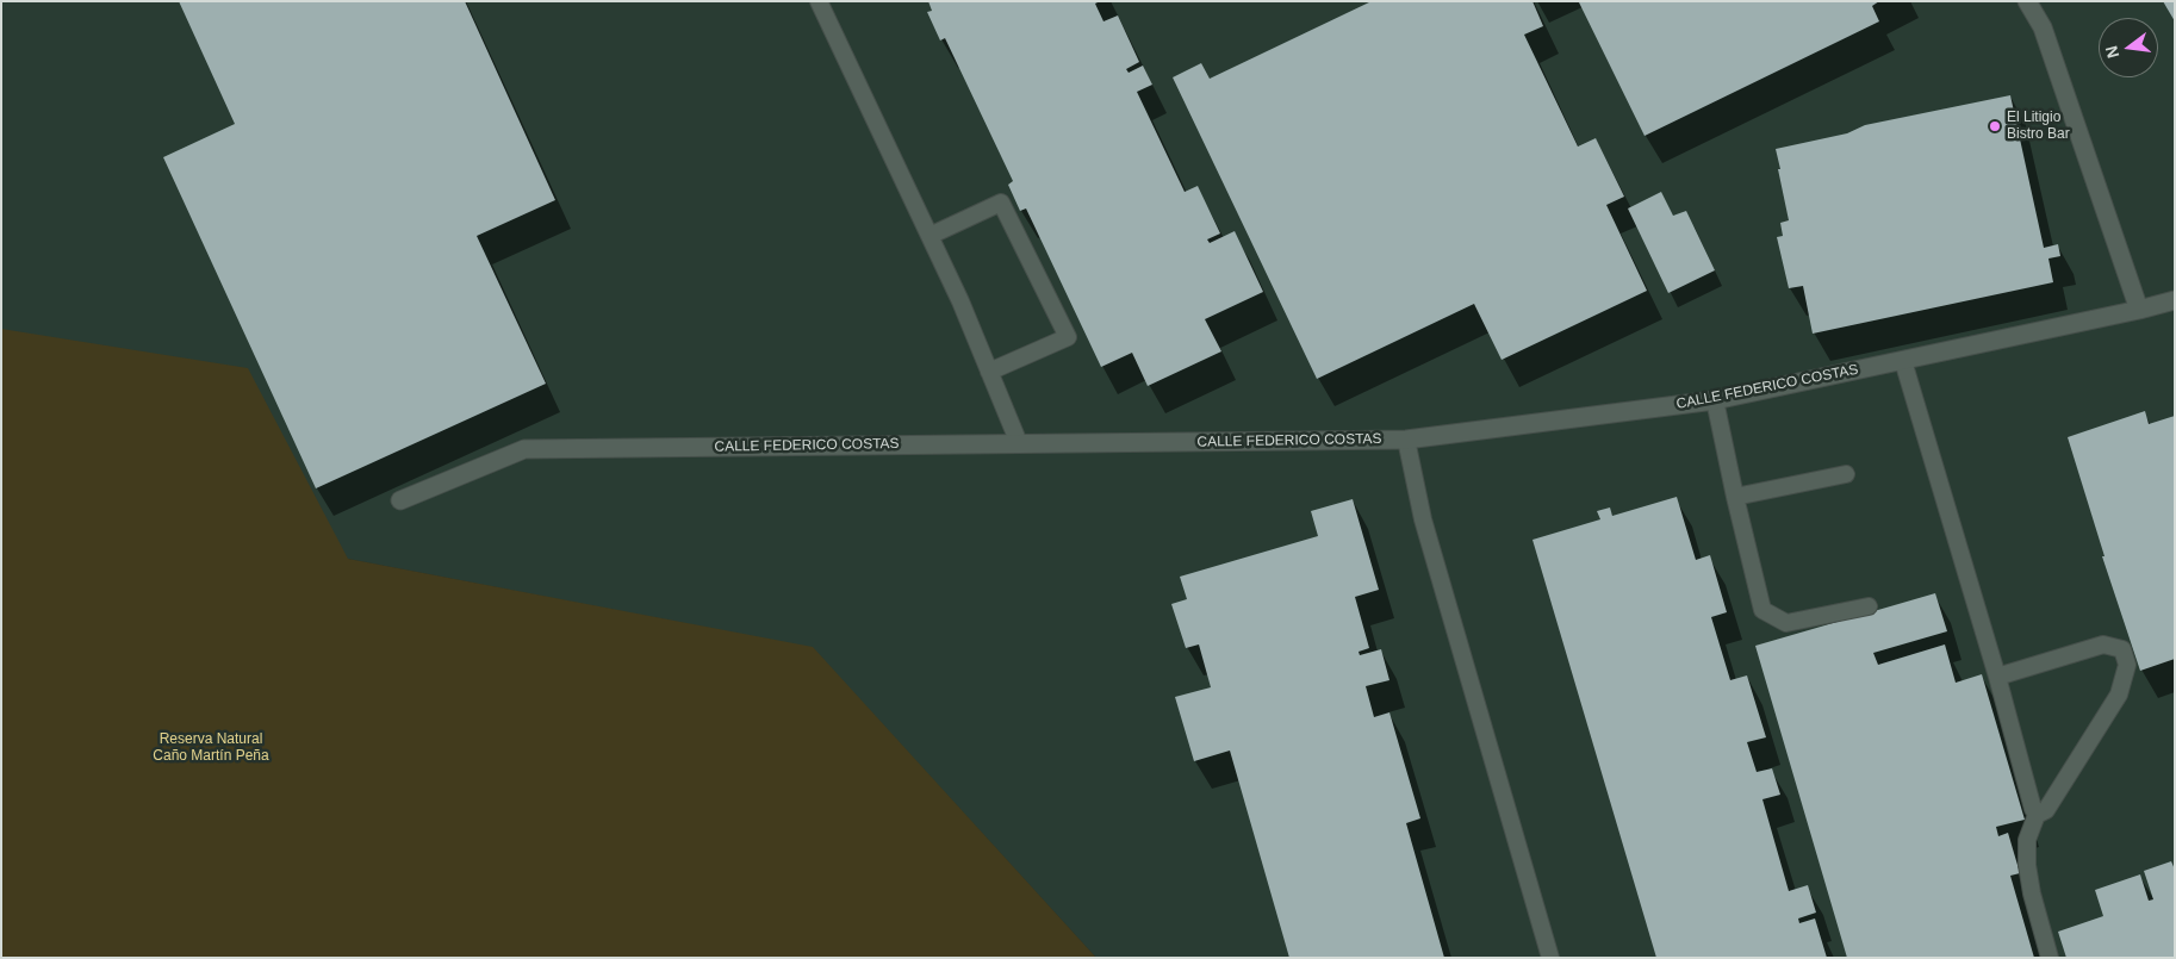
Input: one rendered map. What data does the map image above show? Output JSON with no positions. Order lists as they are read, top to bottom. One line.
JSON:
{"streets":{"street":["CALLE FEDERICO COSTAS"]},"parks":["Reserva Natural Caño Martín Peña"],"places":["El Litigio Bistro Bar"],"north":"left"}
